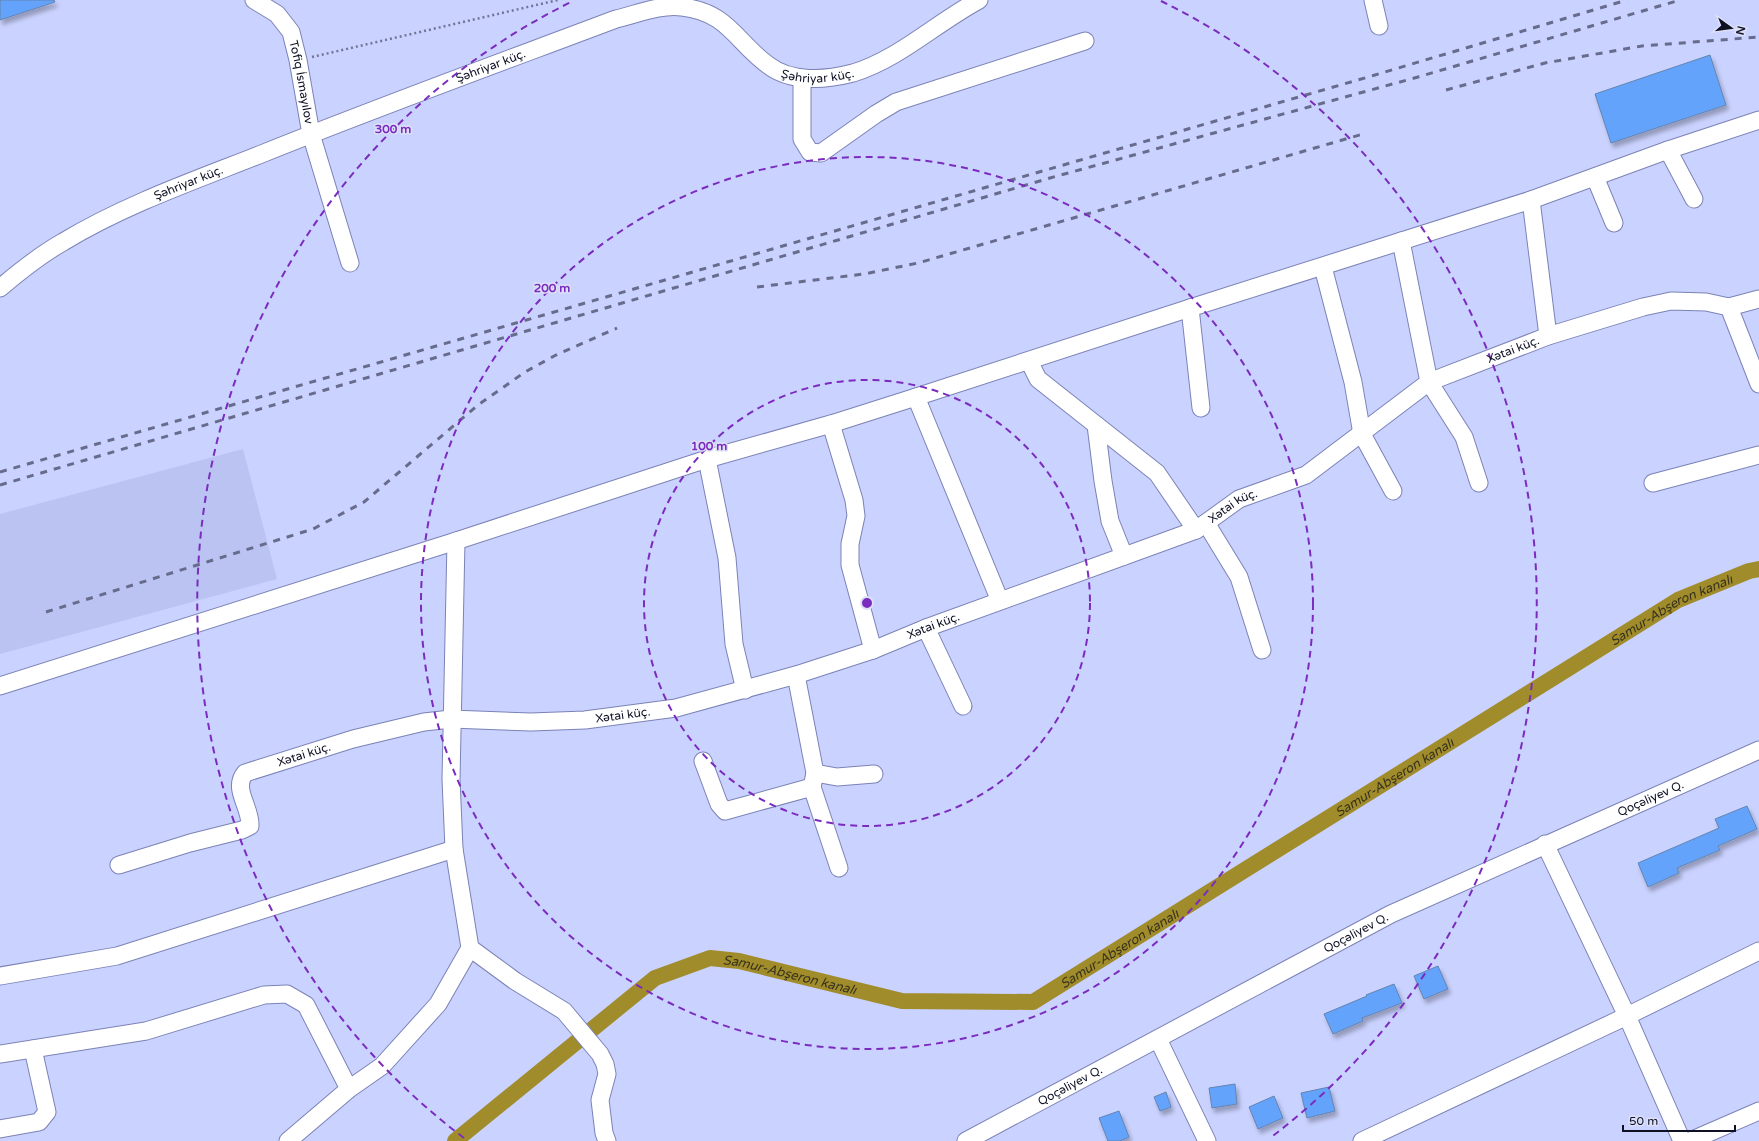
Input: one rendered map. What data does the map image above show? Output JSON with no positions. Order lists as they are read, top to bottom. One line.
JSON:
{"streets":{"street":["Şəhriyar küç.","Tofiq İsmayılov","Xətai küç.","Qoçəliyev Q."]},"crossings":[["Şəhriyar küç.","Tofiq İsmayılov"]],"water":["Samur-Abşeron kanalı"],"scale_bar":"50 m","north":"right","rings":["300 m","200 m","100 m"]}
